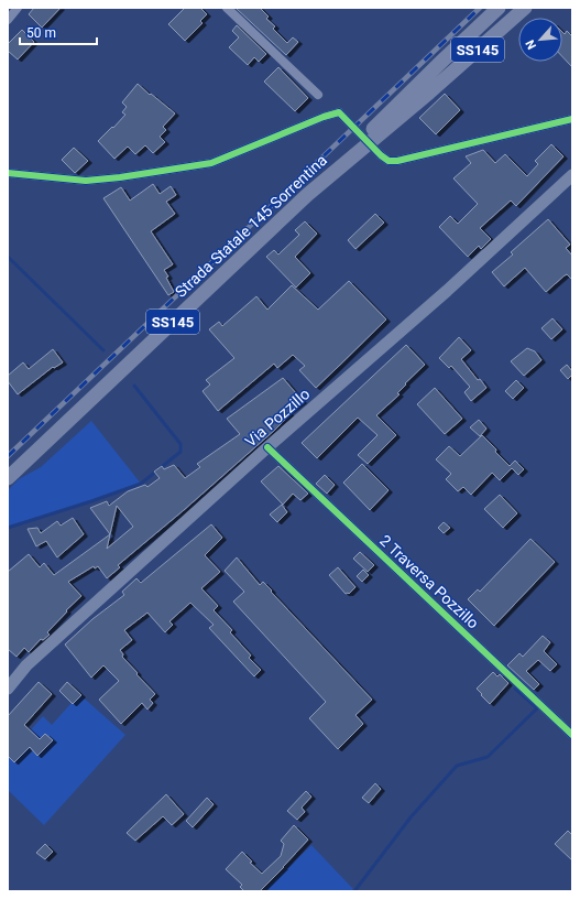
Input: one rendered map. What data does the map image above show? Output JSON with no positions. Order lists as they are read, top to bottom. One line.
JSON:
{"streets":{"highway":["SS145","Strada Statale 145 Sorrentina"],"main road":["Via Pozzillo"],"street":["2 Traversa Pozzillo"]},"crossings":[["Via Pozzillo","2 Traversa Pozzillo"]],"scale_bar":"50 m","north":"bottom left"}
